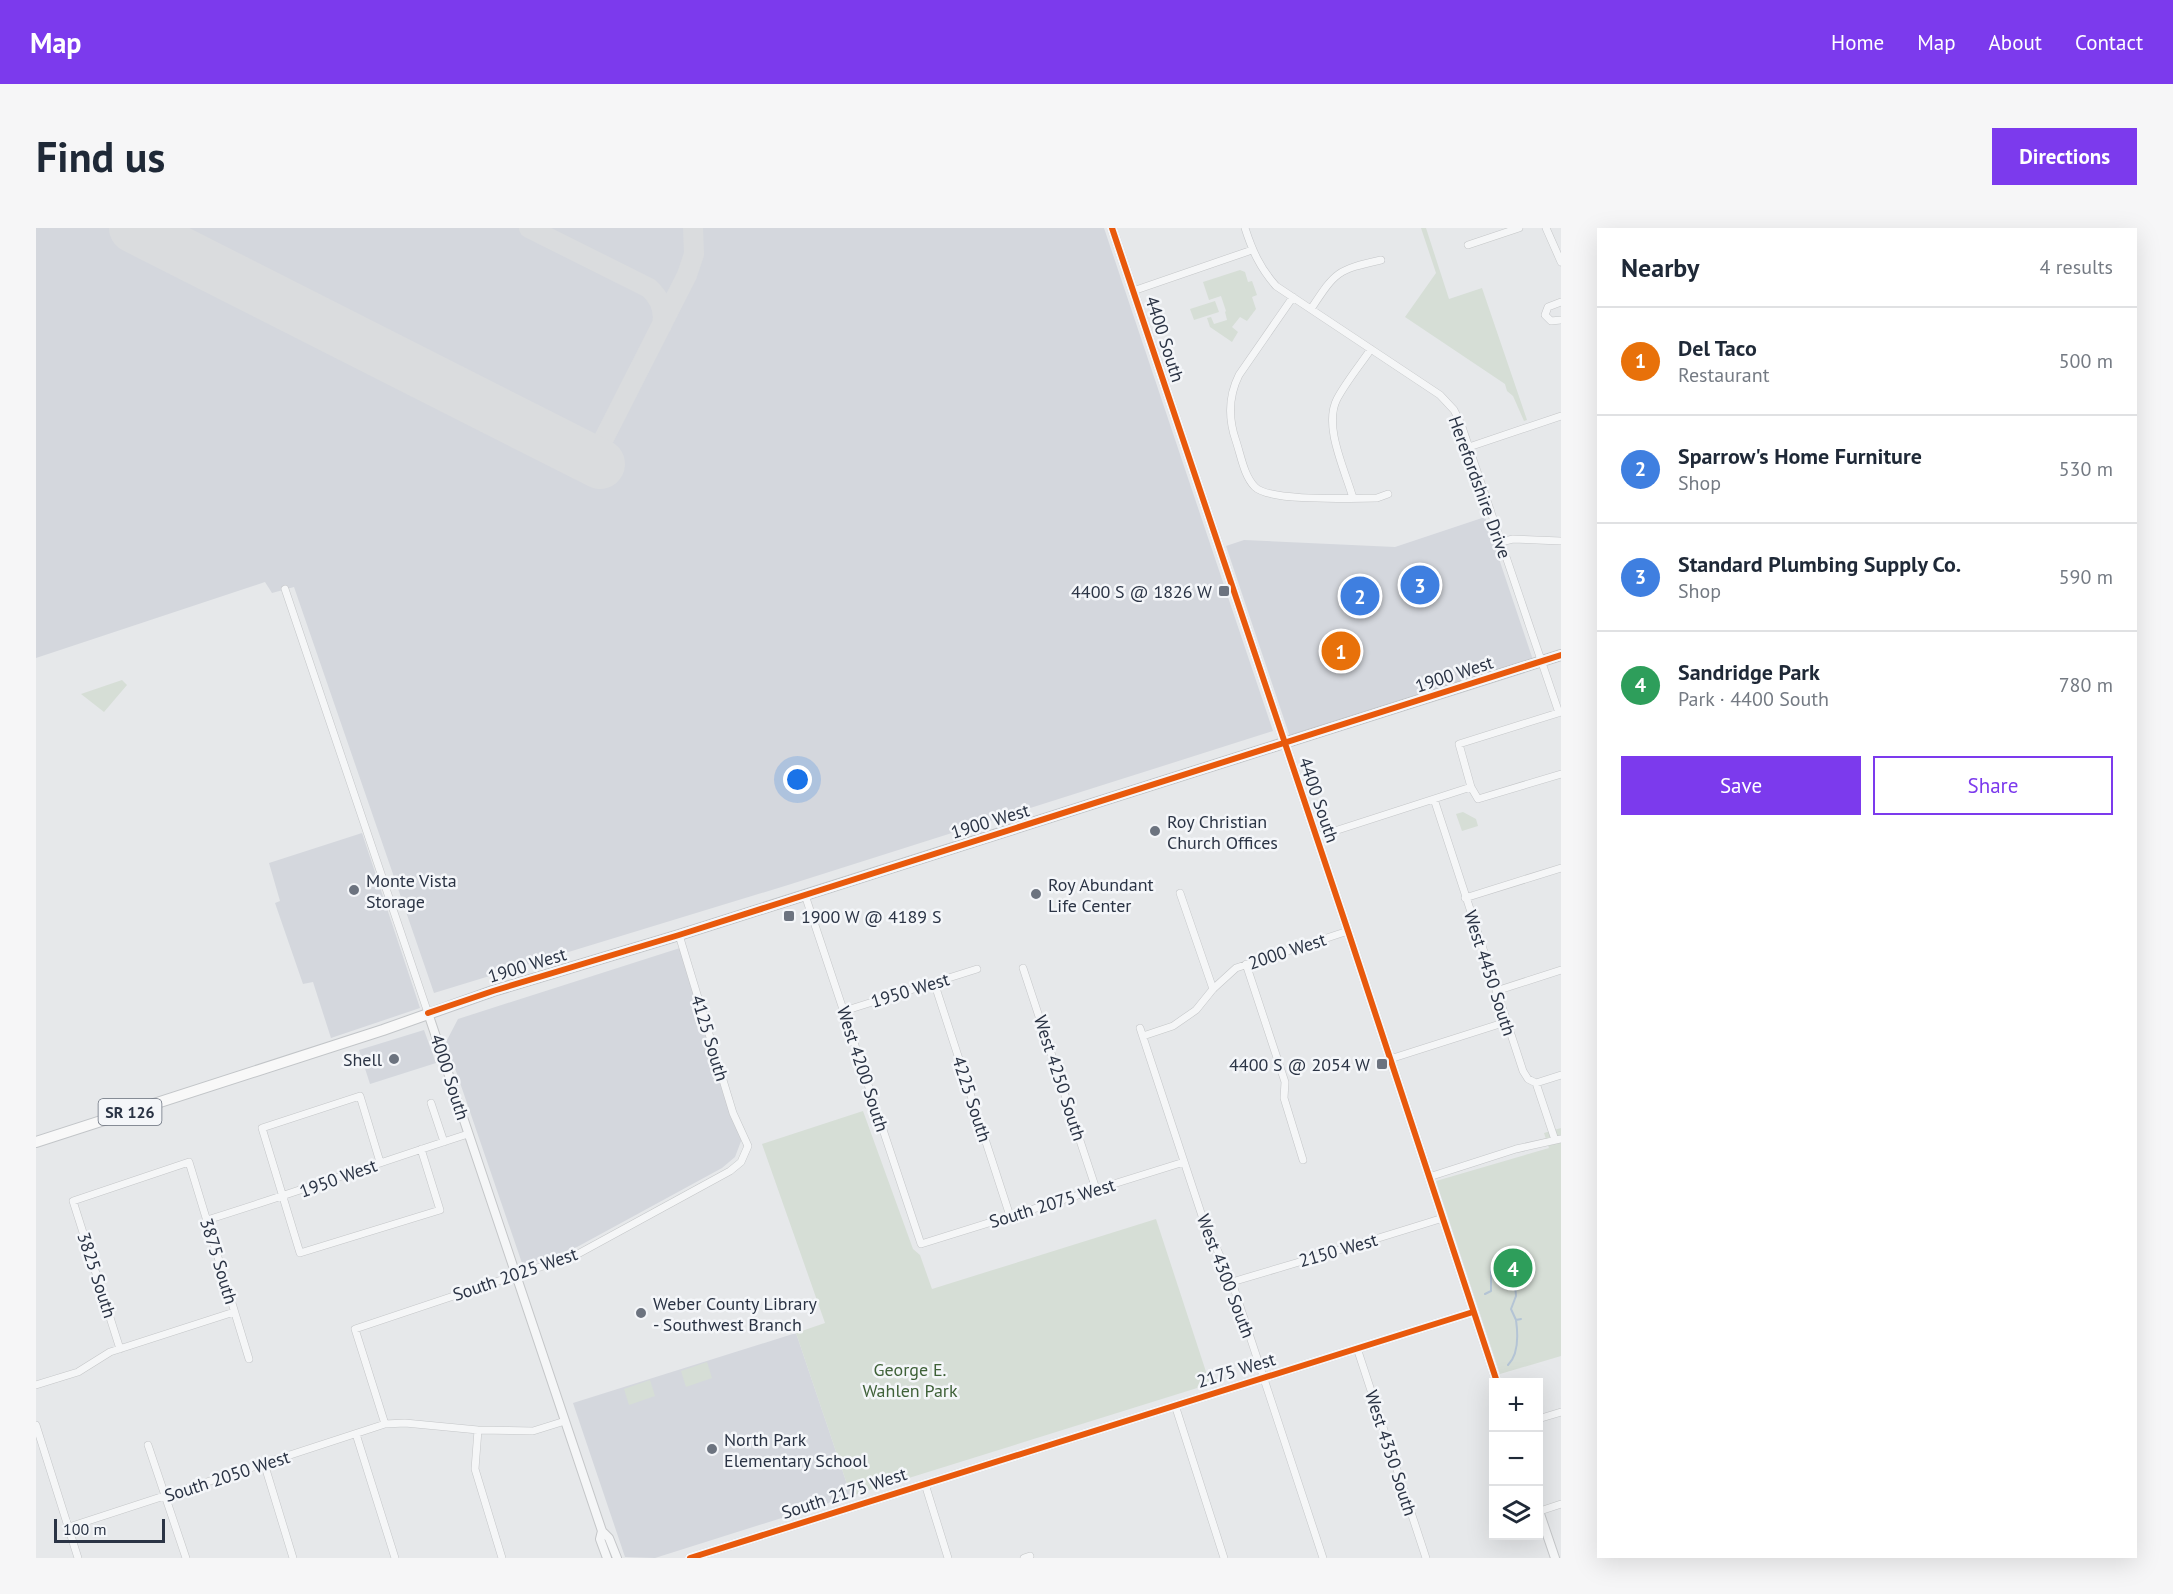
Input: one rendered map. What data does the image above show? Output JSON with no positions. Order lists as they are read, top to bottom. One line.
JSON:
{"streets":{"main road":["1900 West","SR 126"],"street":["4400 South","Herefordshire Drive","2000 West","West 4450 South","1950 West","4125 South","West 4200 South","4000 South","West 4250 South","4225 South","South 2075 West","2150 West","3875 South","South 2025 West","3825 South","West 4300 South","2175 West","West 4350 South","South 2050 West","South 2175 West"]},"crossings":[["4400 South","1900 West"],["4400 South","2000 West"],["4400 South","2150 West"],["4400 South","2175 West"],["Herefordshire Drive","1900 West"],["1900 West","4125 South"],["1900 West","West 4200 South"],["1900 West","4000 South"],["2000 West","West 4300 South"],["1950 West","West 4200 South"],["1950 West","4000 South"],["1950 West","4225 South"],["1950 West","3875 South"],["4125 South","South 2025 West"],["West 4200 South","South 2075 West"],["4000 South","South 2025 West"],["West 4250 South","South 2075 West"],["4225 South","South 2075 West"],["South 2075 West","West 4300 South"],["2150 West","West 4300 South"],["3875 South","3825 South"],["South 2025 West","South 2050 West"],["West 4300 South","2175 West"],["2175 West","West 4350 South"],["2175 West","South 2175 West"]],"parks":["George E. Wahlen Park"],"places":{"transit":["4400 S @ 1826 W","1900 W @ 4189 S","4400 S @ 2054 W"],"other":["Roy Christian Church Offices","Monte Vista Storage","Roy Abundant Life Center","Shell","Weber County Library - Southwest Branch","North Park Elementary School"]},"scale_bar":"100 m","page":{"header":"Map","nav":["Home","Map","About","Contact"],"buttons":["Directions",["Save","Share"]],"title":"Find us","heading":["Nearby","4 results"],"list":[{"mark":"1","name":"Del Taco","note":"Restaurant","value":"500 m"},{"mark":"2","name":"Sparrow's Home Furniture","note":"Shop","value":"530 m"},{"mark":"3","name":"Standard Plumbing Supply Co.","note":"Shop","value":"590 m"},{"mark":"4","name":"Sandridge Park","note":"Park · 4400 South","value":"780 m"}],"pins":["3","2","1","4"],"map_buttons":["+","−"],"scale":"100 m"}}
